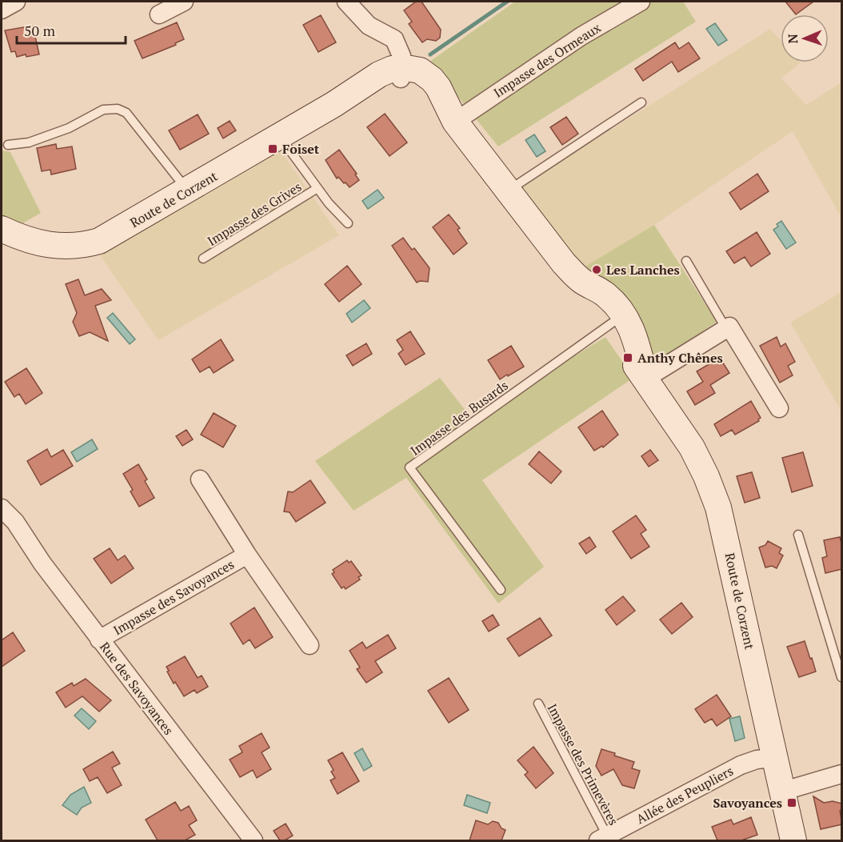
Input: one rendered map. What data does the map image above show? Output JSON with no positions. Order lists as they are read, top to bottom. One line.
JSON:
{"streets":{"street":["Impasse des Ormeaux","Route de Corzent","Impasse des Savoyances","Rue des Savoyances","Allée des Peupliers"],"lane":["Impasse des Grives","Impasse des Busards","Impasse des Primevères"]},"crossings":[["Impasse des Ormeaux","Route de Corzent"],["Route de Corzent","Impasse des Busards"],["Route de Corzent","Allée des Peupliers"],["Impasse des Savoyances","Rue des Savoyances"],["Impasse des Primevères","Allée des Peupliers"]],"places":{"transit":["Foiset","Anthy Chênes","Savoyances"],"other":["Les Lanches"]},"scale_bar":"50 m","north":"left"}
